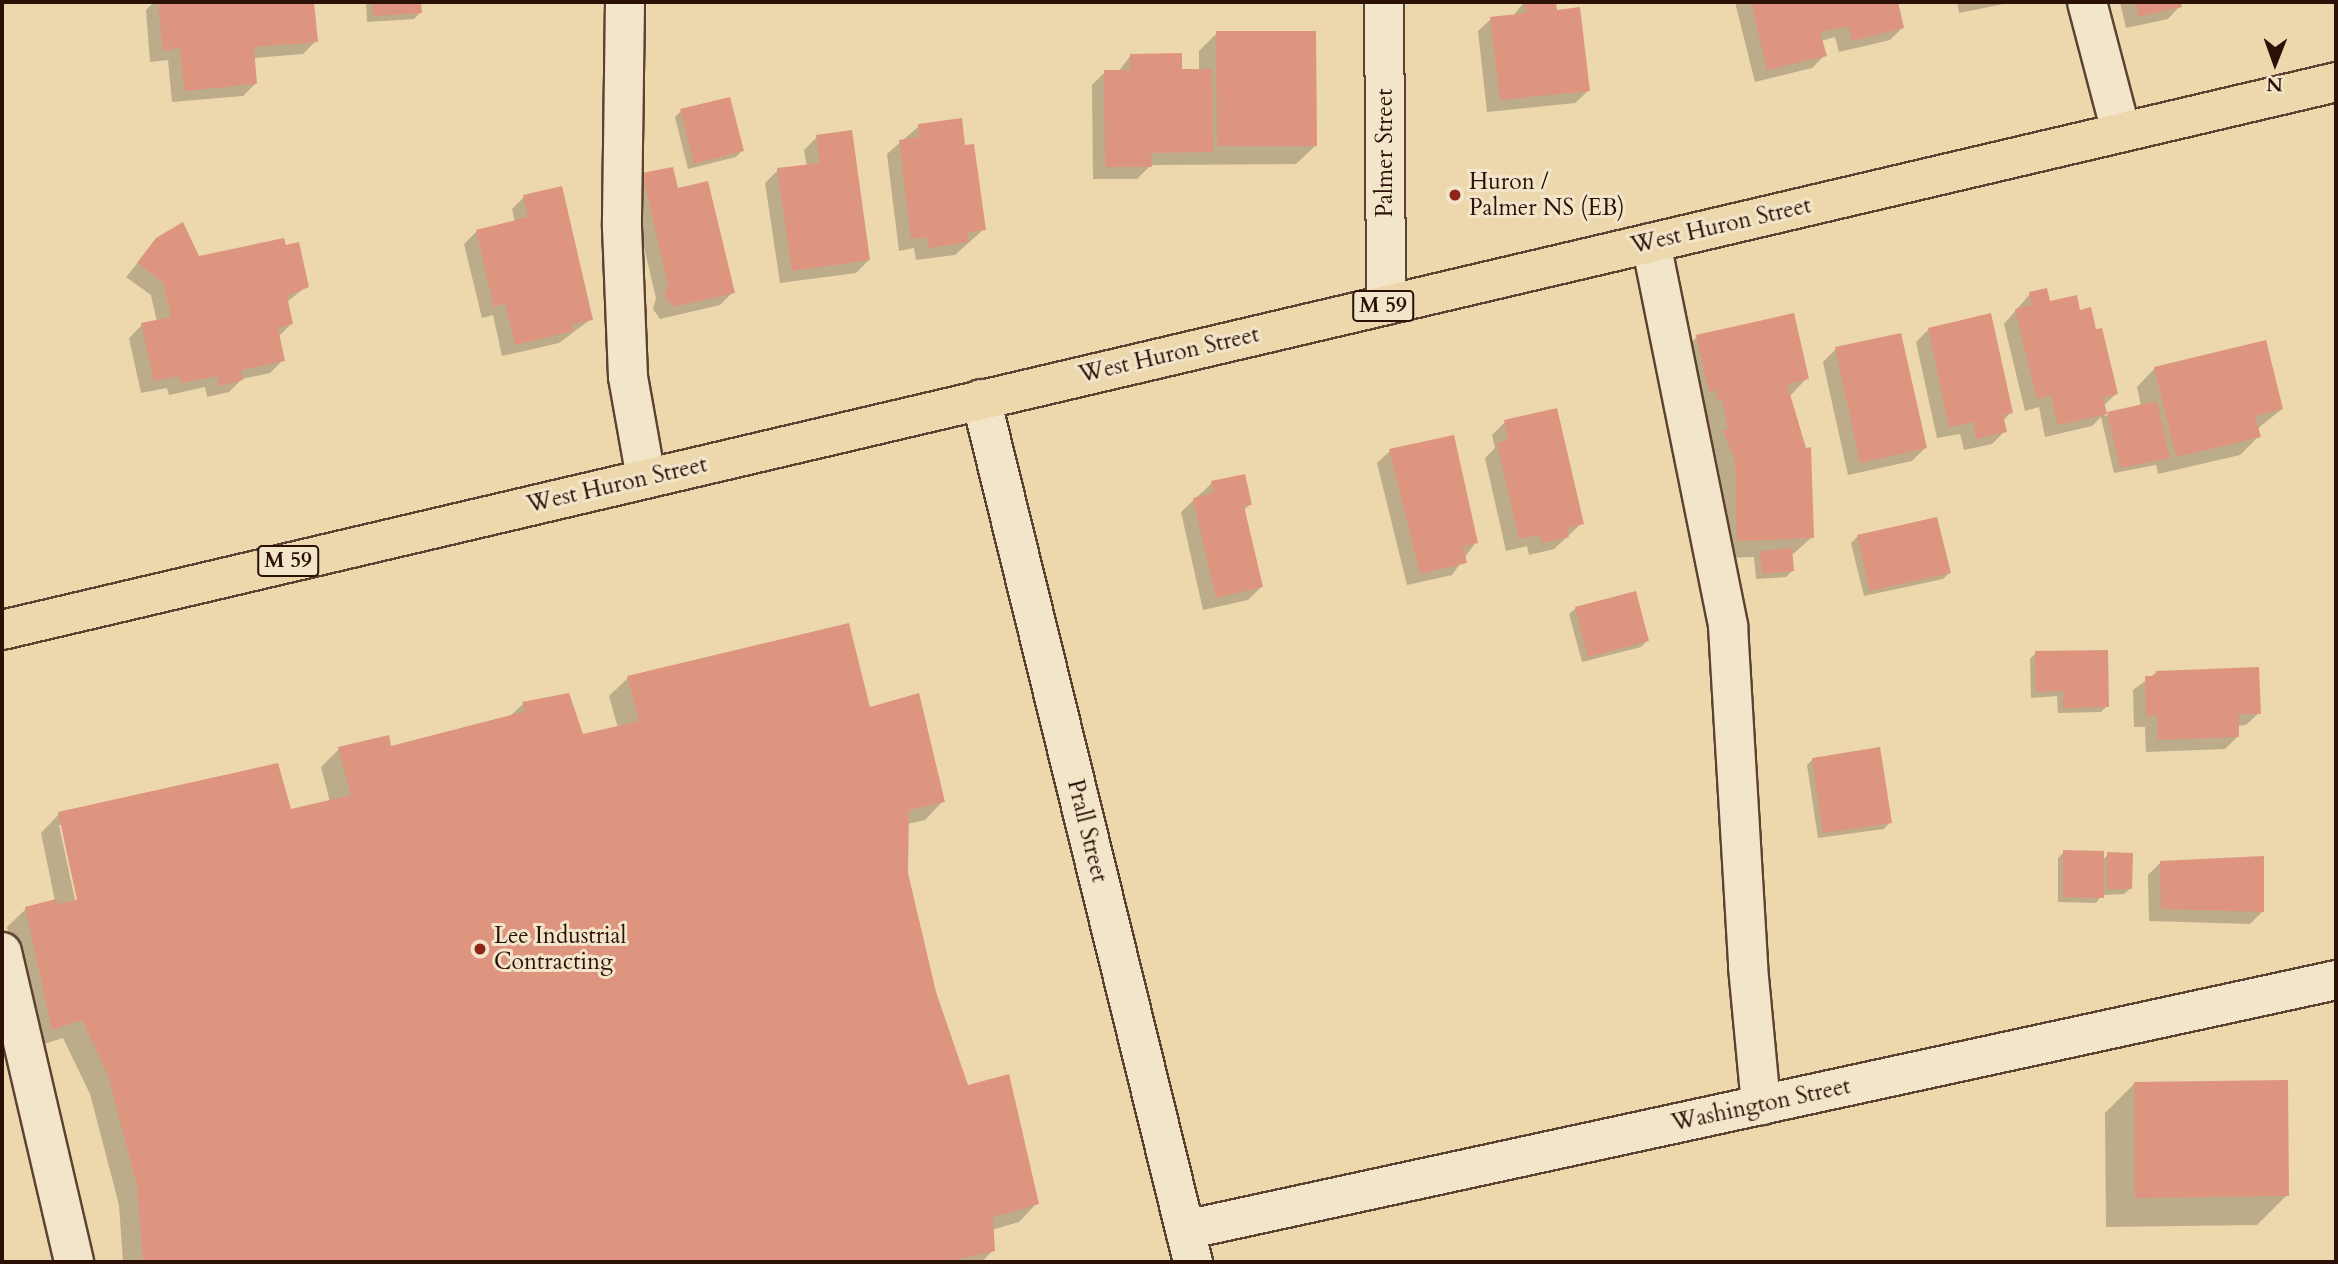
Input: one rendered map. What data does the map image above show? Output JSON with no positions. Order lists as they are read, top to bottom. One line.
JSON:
{"streets":{"highway":["West Huron Street","M 59"],"street":["Palmer Street","Prall Street","Washington Street"]},"crossings":[["Palmer Street","West Huron Street"],["West Huron Street","Prall Street"],["Prall Street","Washington Street"]],"places":["Huron / Palmer NS (EB)","Lee Industrial Contracting"],"north":"bottom"}
